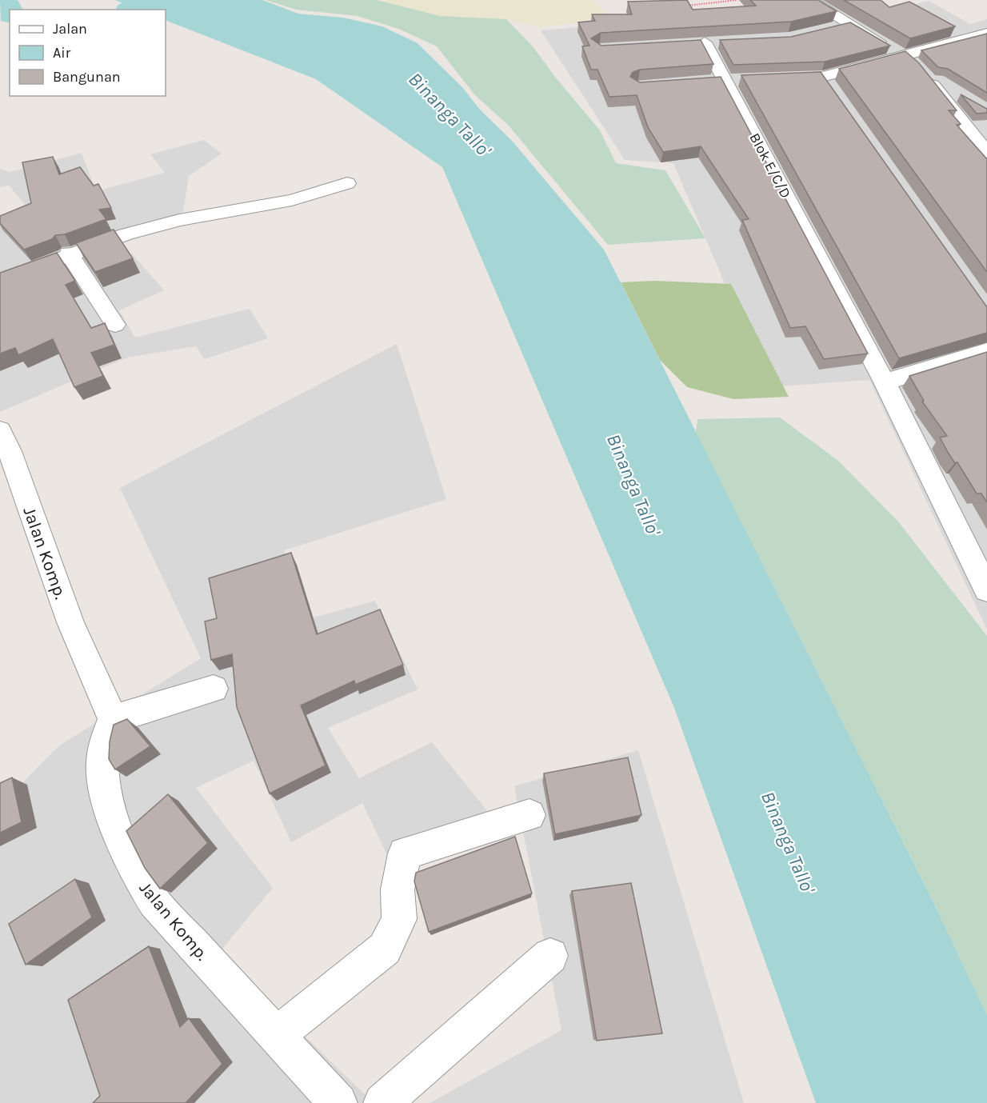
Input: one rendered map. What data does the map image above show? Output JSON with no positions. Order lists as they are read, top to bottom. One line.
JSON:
{"streets":{"street":["Blok E/C/D","Jalan Komp."]},"water":["Binanga Tallo'"],"legend":["Jalan","Air","Bangunan"]}
